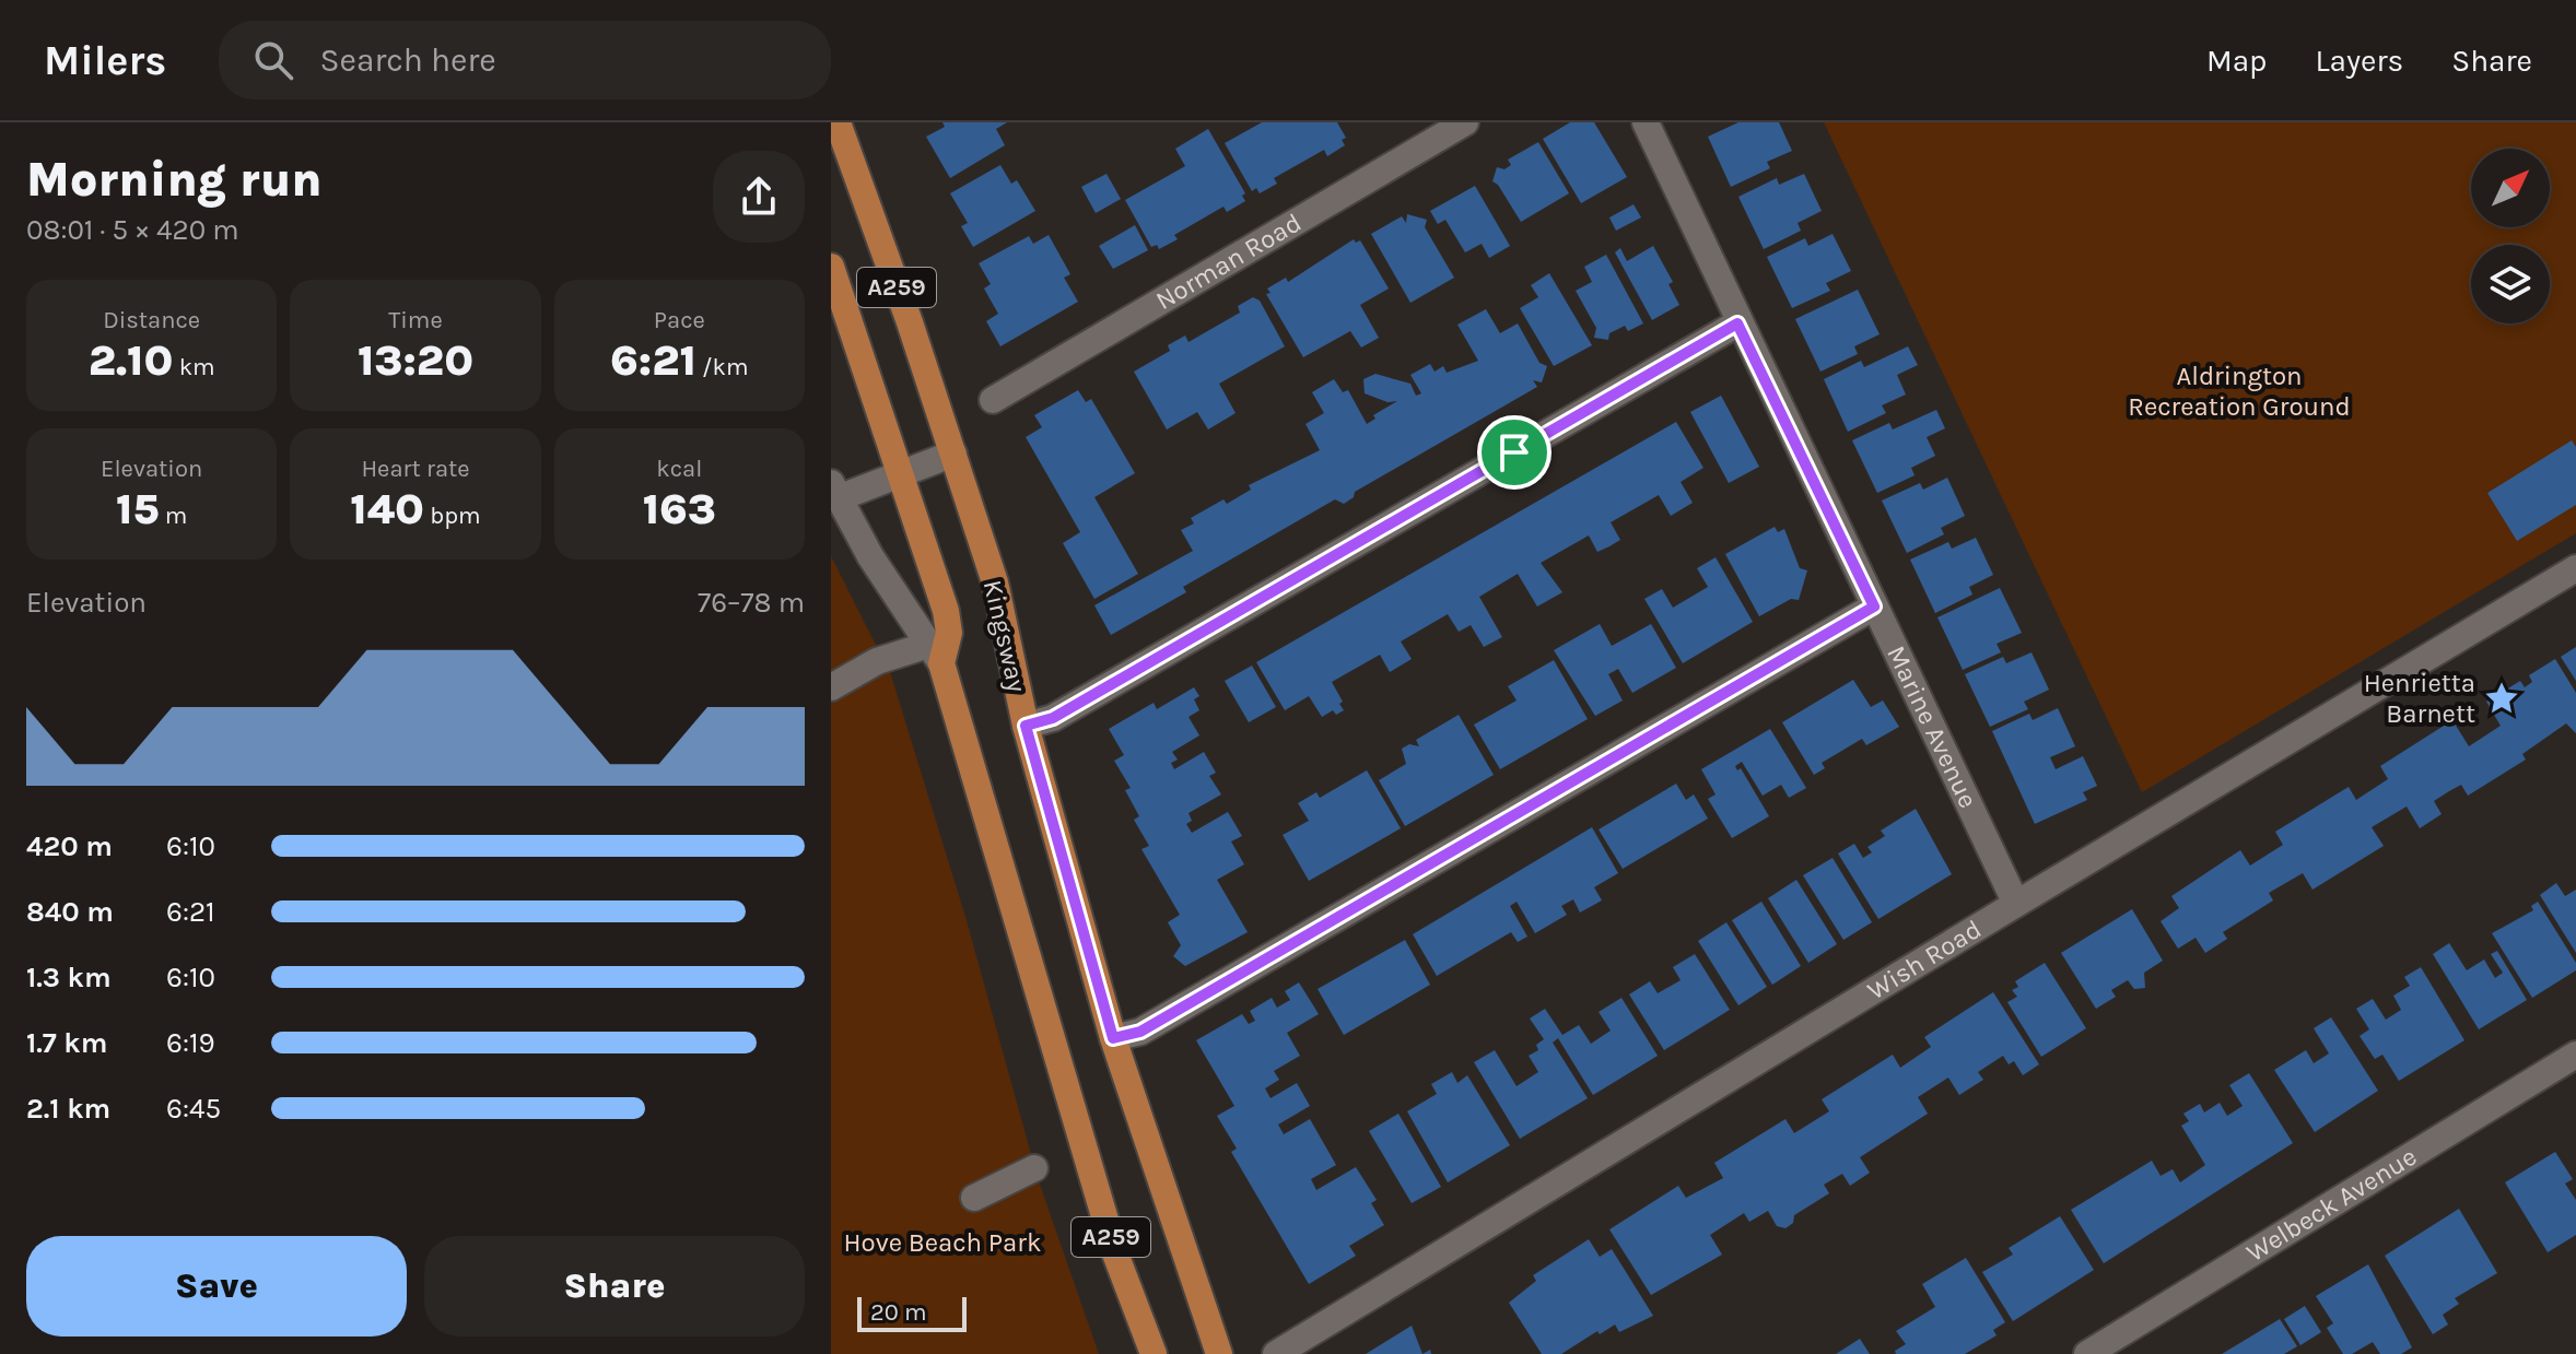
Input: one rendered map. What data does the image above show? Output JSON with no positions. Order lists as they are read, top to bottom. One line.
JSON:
{"streets":{"main road":["A259","Kingsway"],"street":["Norman Road","Marine Avenue","Wish Road","Welbeck Avenue"]},"crossings":[["Marine Avenue","Wish Road"]],"parks":["Aldrington Recreation Ground","Hove Beach Park"],"places":{"place":["Henrietta Barnett"]},"scale_bar":"20 m","north":"top right","page":{"header":"Milers","search":"Search here","nav":["Map","Layers","Share"],"heading":["Morning run","08:01 · 5 × 420 m"],"stats":[["Distance","2.10 km"],["Time","13:20"],["Pace","6:21 /km"],["Elevation","15 m"],["Heart rate","140 bpm"],["kcal","163"]],"chart":["Elevation","76–78 m"],"list":[{"name":"420 m","note":"6:10"},{"name":"840 m","note":"6:21"},{"name":"1.3 km","note":"6:10"},{"name":"1.7 km","note":"6:19"},{"name":"2.1 km","note":"6:45"}],"buttons":["Save","Share"],"scale":"20 m"}}
